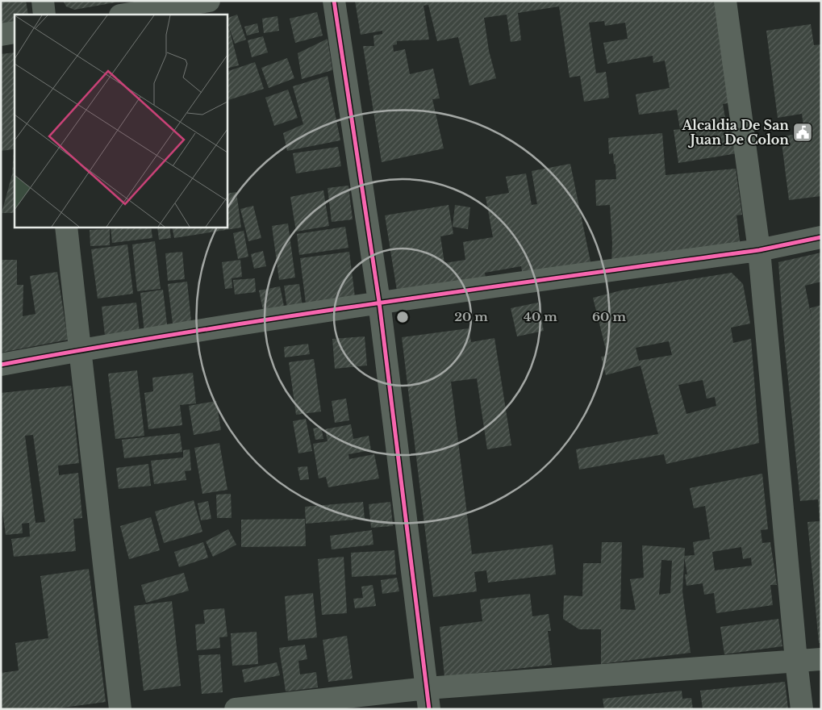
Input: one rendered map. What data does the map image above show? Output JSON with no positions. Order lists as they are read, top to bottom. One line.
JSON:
{"places":{"public building":["Alcaldia De San Juan De Colon"]},"rings":["20 m","40 m","60 m"]}
